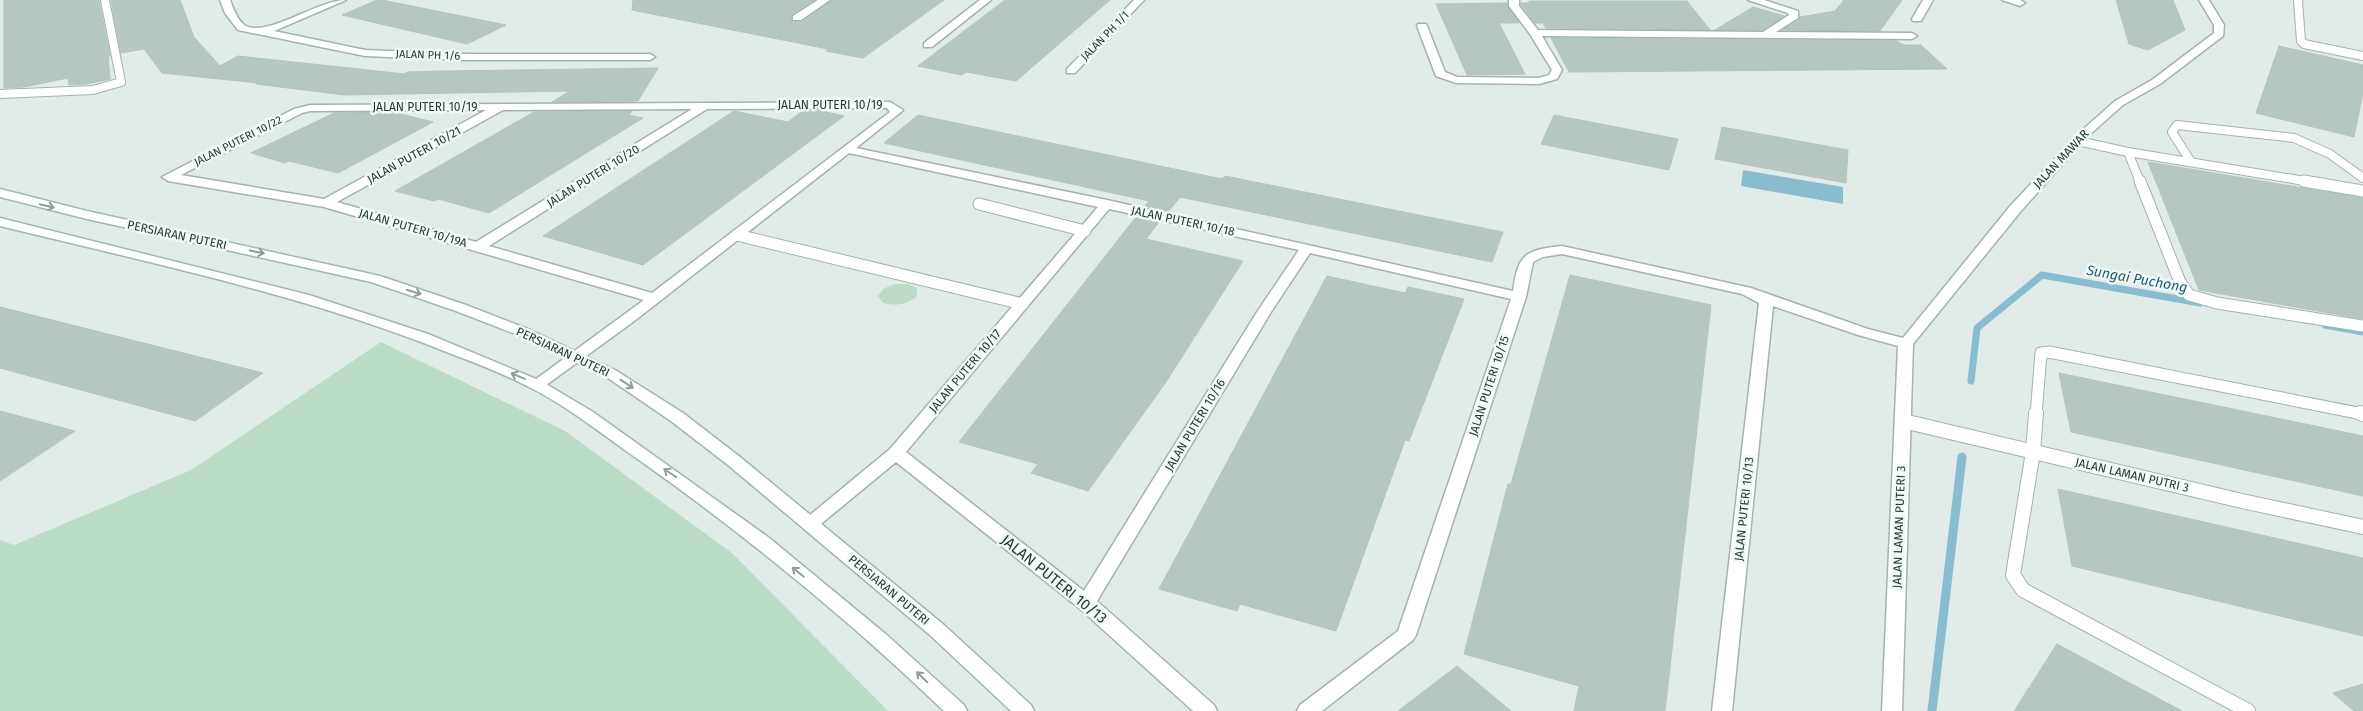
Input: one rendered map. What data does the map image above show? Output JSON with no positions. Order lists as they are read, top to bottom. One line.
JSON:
{"streets":{"street":["JALAN PH 1/1","JALAN PH 1/6","JALAN PUTERI 10/19","JALAN PUTERI 10/22","JALAN PUTERI 10/21","JALAN MAWAR","JALAN PUTERI 10/20","JALAN PUTERI 10/18","JALAN PUTERI 10/19A","PERSIARAN PUTERI","JALAN PUTERI 10/17","JALAN PUTERI 10/15","JALAN PUTERI 10/16","JALAN PUTERI 10/13","JALAN LAMAN PUTERI 3"],"lane":["JALAN LAMAN PUTRI 3"]},"crossings":[["JALAN PUTERI 10/19","JALAN PUTERI 10/22"],["JALAN PUTERI 10/19","JALAN PUTERI 10/21"],["JALAN PUTERI 10/19","JALAN PUTERI 10/20"],["JALAN PUTERI 10/19","JALAN PUTERI 10/18"],["JALAN PUTERI 10/19","JALAN PUTERI 10/19A"],["JALAN PUTERI 10/19","PERSIARAN PUTERI"],["JALAN PUTERI 10/22","JALAN PUTERI 10/19A"],["JALAN PUTERI 10/21","JALAN PUTERI 10/19A"],["JALAN MAWAR","JALAN PUTERI 10/15"],["JALAN MAWAR","JALAN LAMAN PUTERI 3"],["JALAN PUTERI 10/20","JALAN PUTERI 10/19A"],["JALAN PUTERI 10/18","JALAN PUTERI 10/17"],["JALAN PUTERI 10/18","JALAN PUTERI 10/15"],["JALAN PUTERI 10/18","JALAN PUTERI 10/16"],["PERSIARAN PUTERI","JALAN PUTERI 10/17"],["JALAN PUTERI 10/17","JALAN PUTERI 10/13"],["JALAN PUTERI 10/15","JALAN PUTERI 10/13"],["JALAN PUTERI 10/15","JALAN LAMAN PUTERI 3"],["JALAN PUTERI 10/16","JALAN PUTERI 10/13"],["JALAN LAMAN PUTRI 3","JALAN LAMAN PUTERI 3"]],"water":["Sungai Puchong"]}
